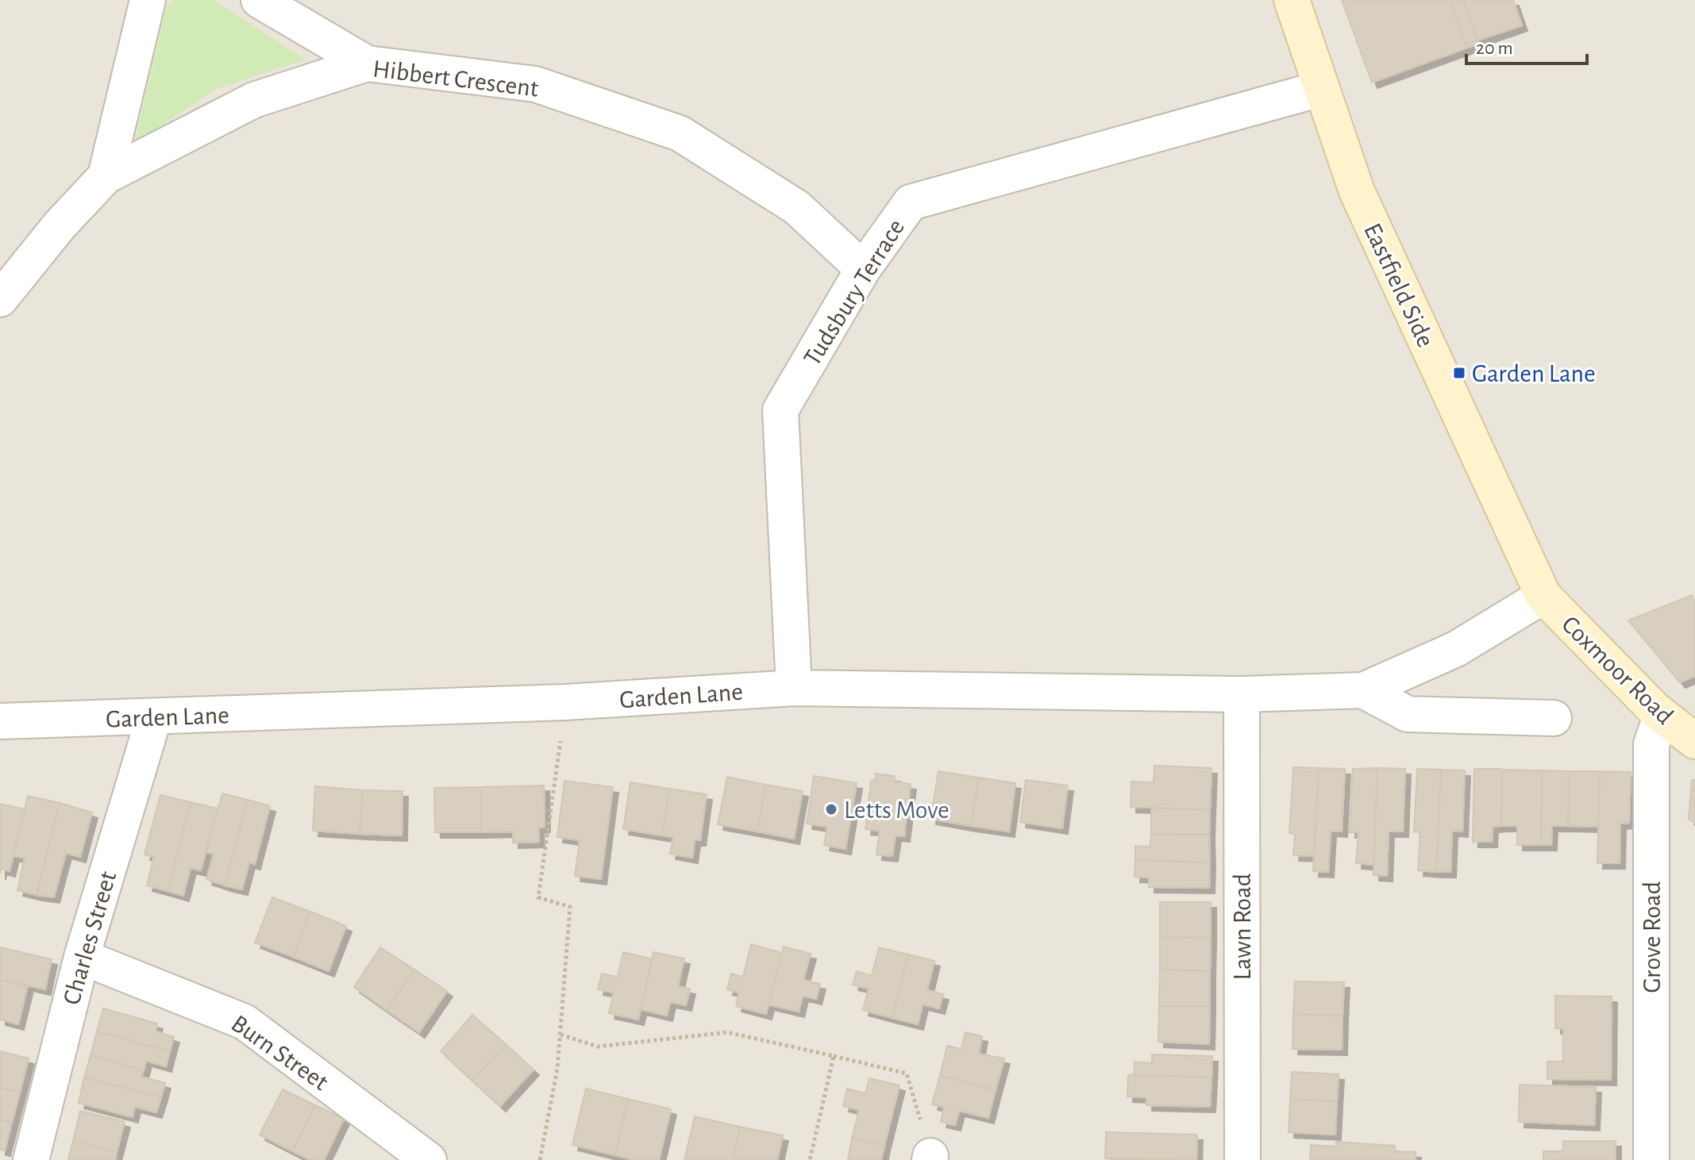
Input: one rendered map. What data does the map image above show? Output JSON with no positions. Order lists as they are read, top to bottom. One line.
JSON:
{"streets":{"street":["Hibbert Crescent","Eastfield Side","Tudsbury Terrace","Coxmoor Road","Garden Lane","Lawn Road","Grove Road","Charles Street","Burn Street"]},"crossings":[["Hibbert Crescent","Tudsbury Terrace"],["Eastfield Side","Tudsbury Terrace"],["Eastfield Side","Coxmoor Road"],["Eastfield Side","Garden Lane"],["Tudsbury Terrace","Garden Lane"],["Coxmoor Road","Garden Lane"],["Coxmoor Road","Grove Road"],["Garden Lane","Lawn Road"],["Garden Lane","Charles Street"],["Charles Street","Burn Street"]],"places":{"transit":["Garden Lane"],"other":["Letts Move"]},"scale_bar":"20 m"}
